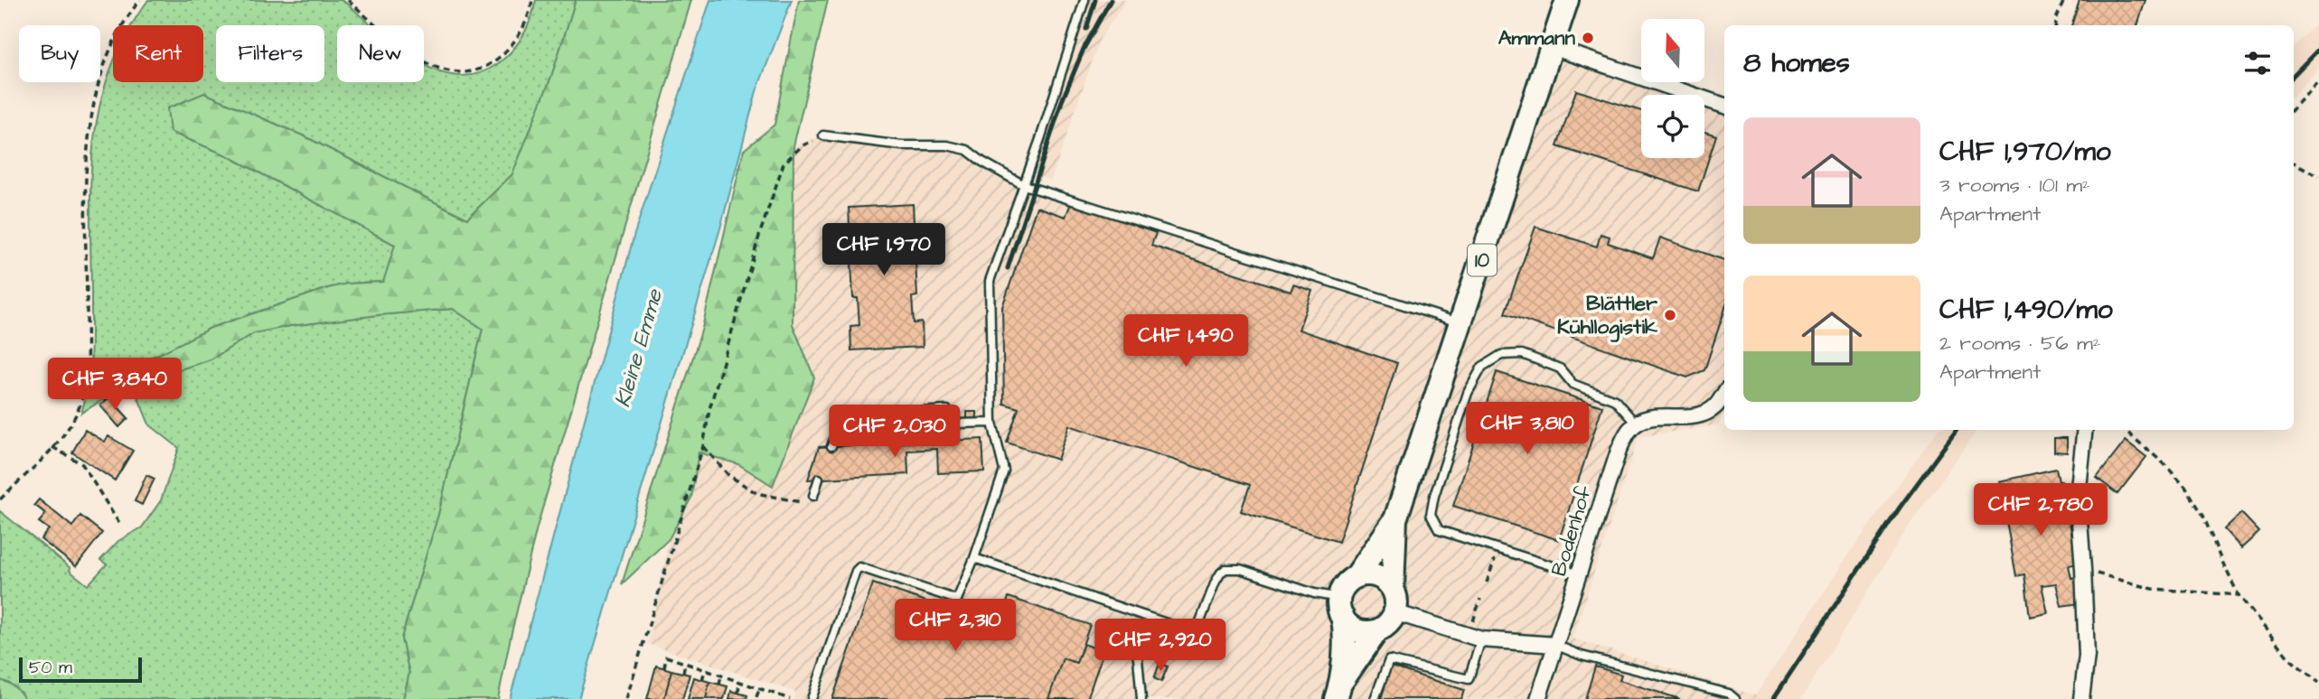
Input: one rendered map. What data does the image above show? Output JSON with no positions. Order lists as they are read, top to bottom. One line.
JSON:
{"streets":{"main road":["10"],"street":["Bodenhof"]},"water":["Kleine Emme"],"places":["Ammann","Blättler Kühllogistik"],"scale_bar":"50 m","north":"top","page":{"chip":["Buy","Rent","Filters","New"],"heading":"8 homes","list":[{"name":"CHF 1,970/mo","note":"3 rooms · 101 m² · Apartment"},{"name":"CHF 1,490/mo","note":"2 rooms · 56 m² · Apartment"}],"price":["CHF 1,970","CHF 1,490","CHF 3,840","CHF 3,810","CHF 2,030","CHF 2,780","CHF 2,310","CHF 2,920"],"scale":"50 m"}}
